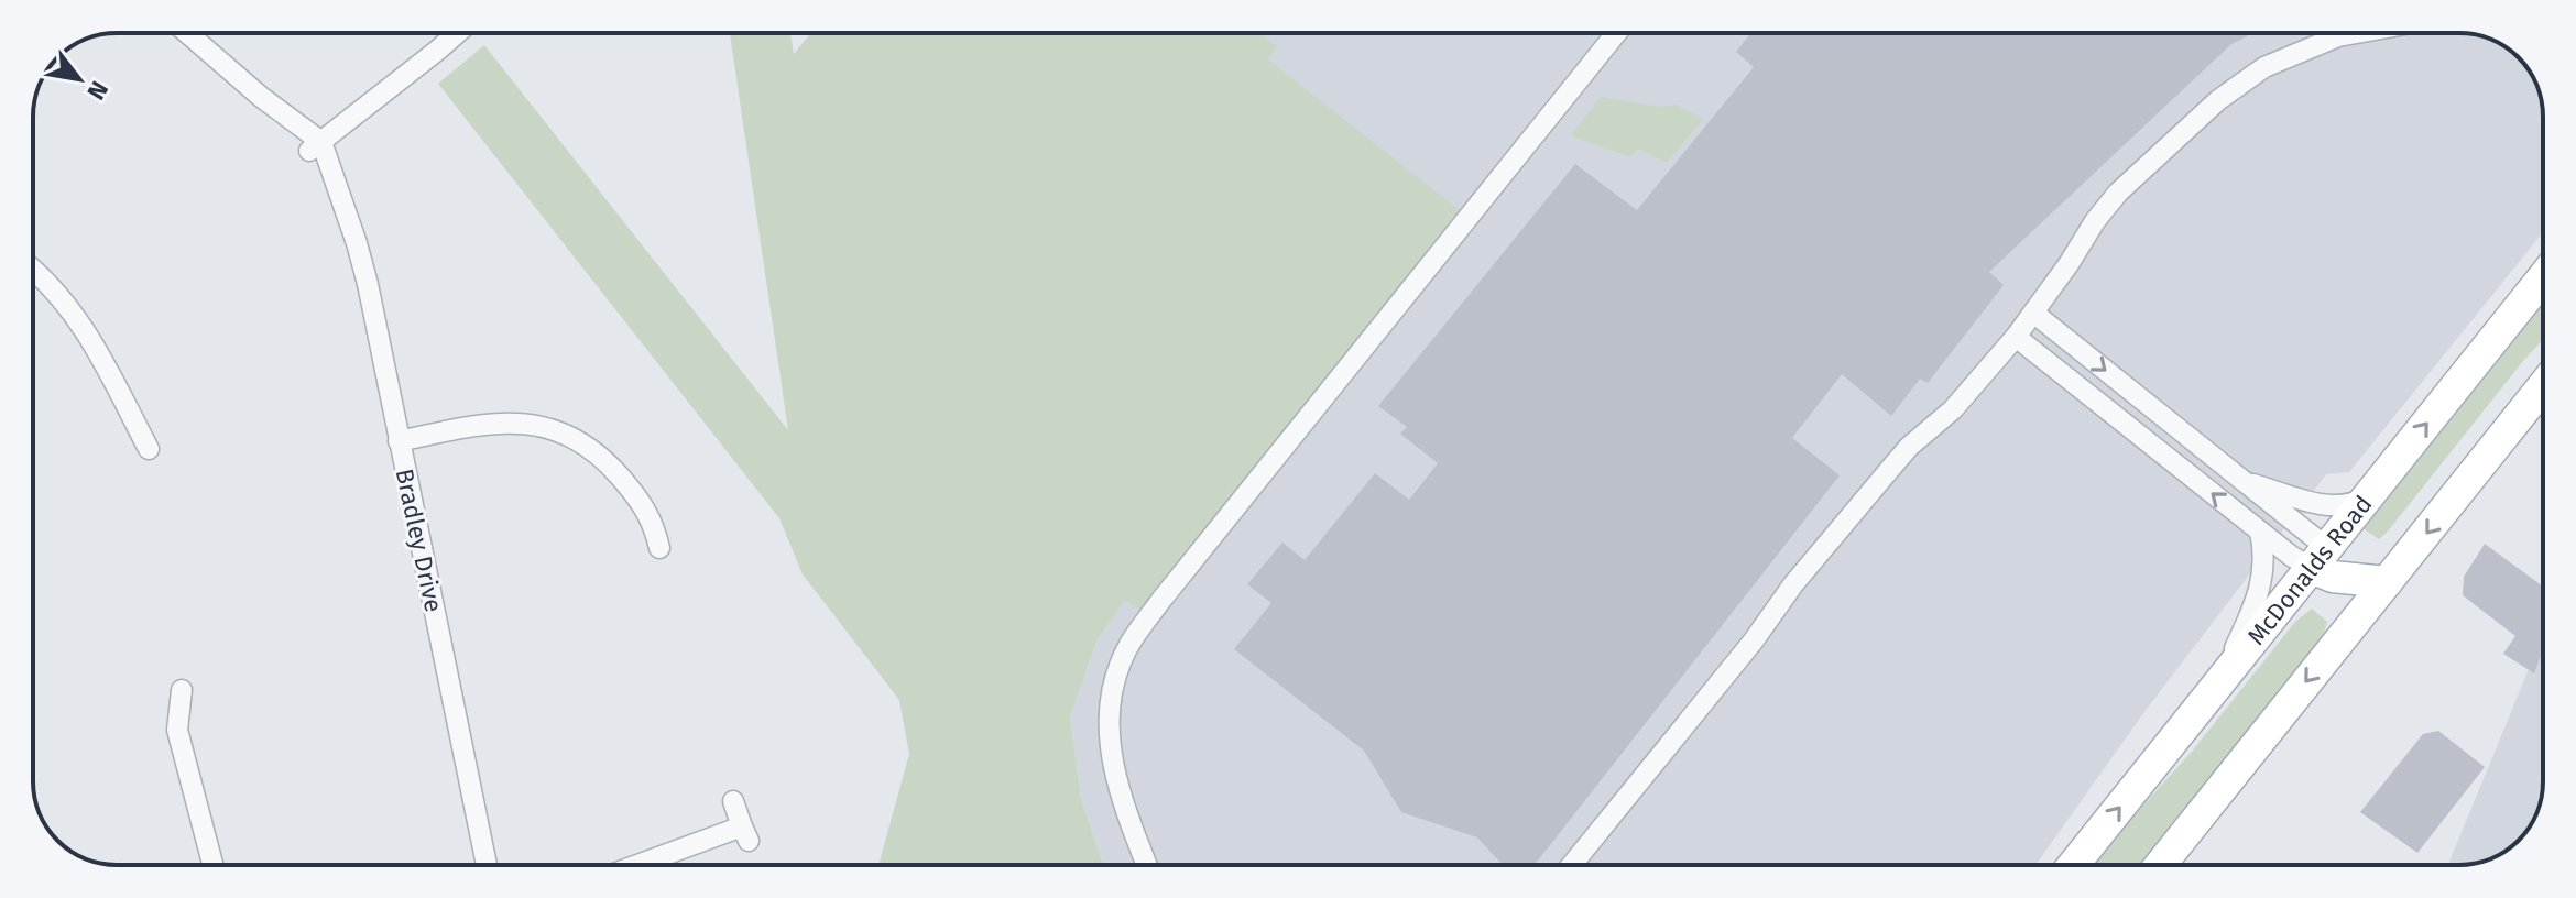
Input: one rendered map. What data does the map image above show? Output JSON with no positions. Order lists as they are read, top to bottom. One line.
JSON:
{"streets":{"main road":["McDonalds Road"],"street":["Bradley Drive"]},"north":"bottom right"}
